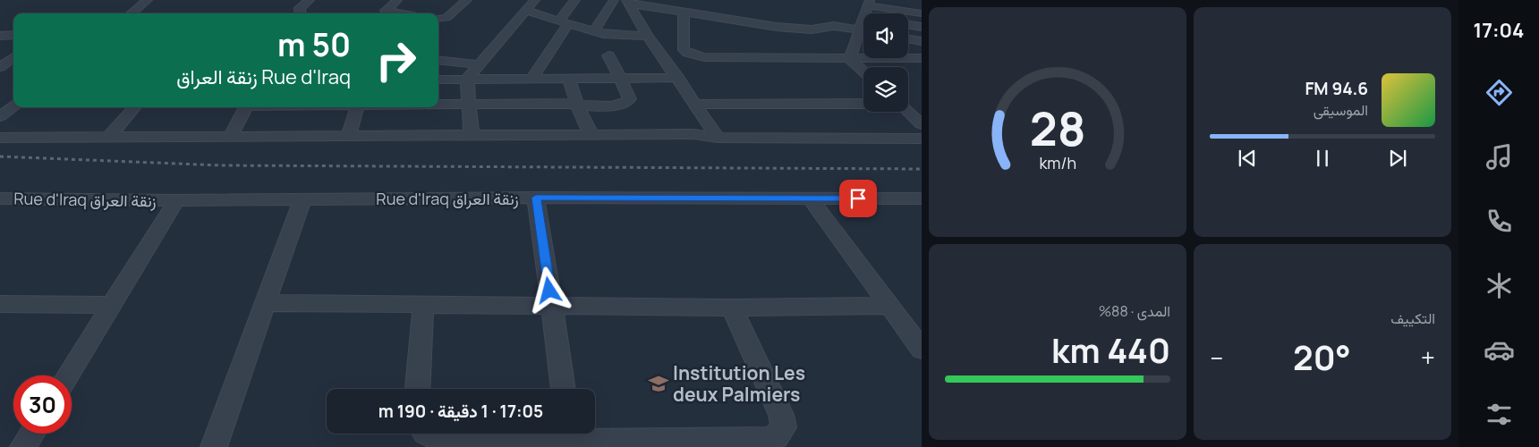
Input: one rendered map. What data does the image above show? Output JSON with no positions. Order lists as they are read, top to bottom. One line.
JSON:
{"streets":{"street":["Rue d'Iraq زنقة العراق"]},"places":{"school or university":["Institution Les deux Palmiers"]},"page":{"tabs":"17:04","turn":["50 m","Rue d'Iraq زنقة العراق"],"song":["94.6 FM","الموسيقى"],"tile":["التكييف",["المدى · 88%","440 km"]],"heat":["−","20°","+"],"limit":"30","trip":"17:05 · 1 دقيقة · 190 m","gauge":["28","km/h"]}}
